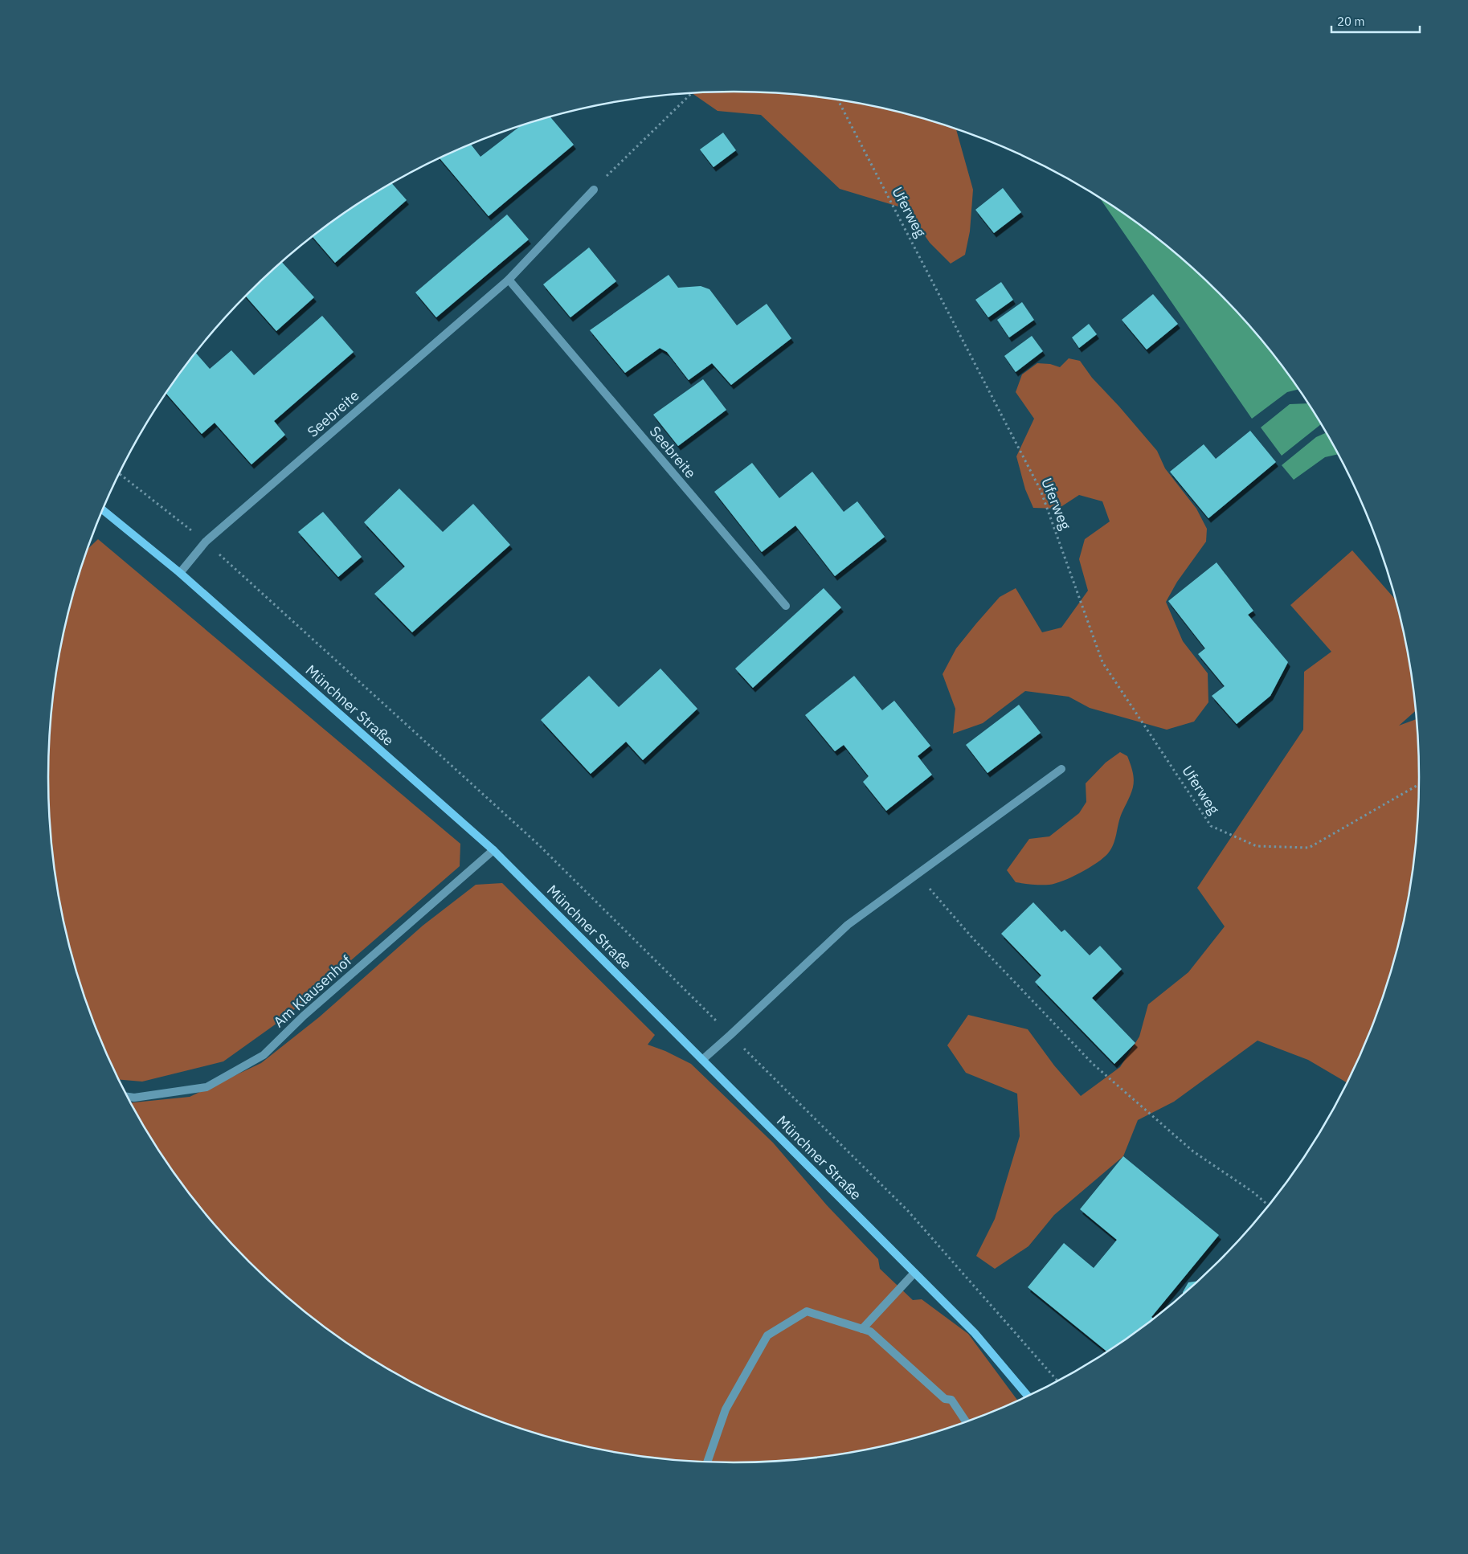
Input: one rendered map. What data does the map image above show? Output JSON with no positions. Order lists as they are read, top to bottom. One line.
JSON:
{"streets":{"main road":["Münchner Straße"],"street":["Seebreite","Am Klausenhof"],"path":["Uferweg"]},"crossings":[["Seebreite","Münchner Straße"],["Münchner Straße","Am Klausenhof"]],"scale_bar":"20 m"}
